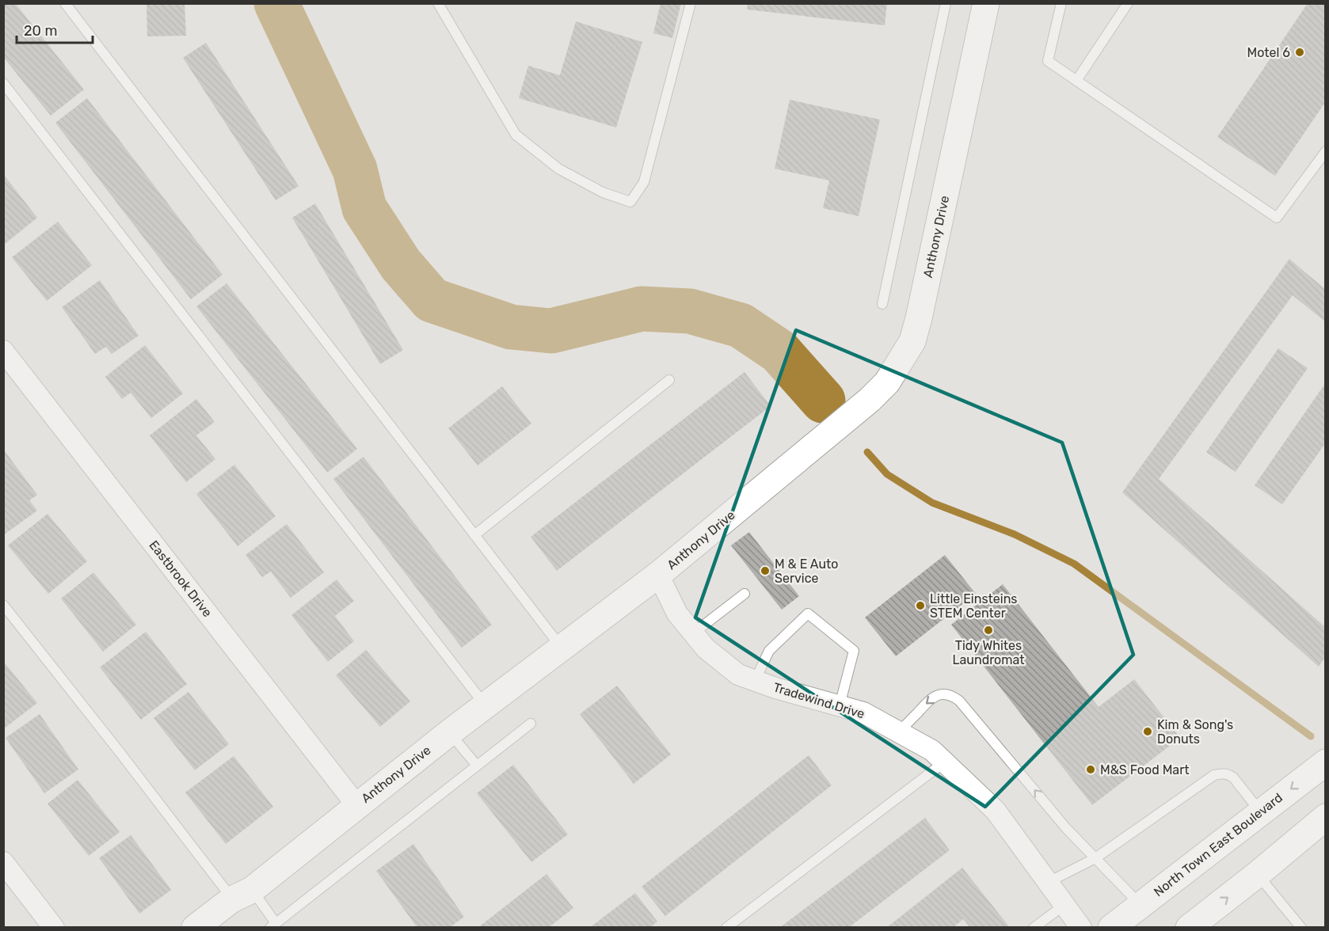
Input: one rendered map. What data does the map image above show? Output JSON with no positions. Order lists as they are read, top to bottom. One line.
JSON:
{"streets":{"street":["Anthony Drive","Eastbrook Drive","Tradewind Drive","North Town East Boulevard"]},"crossings":[["Anthony Drive","Eastbrook Drive"],["Anthony Drive","Tradewind Drive"]],"places":["Motel 6","M & E Auto Service","Little Einsteins STEM Center","Tidy Whites Laundromat","Kim & Song's Donuts","M&S Food Mart"],"scale_bar":"20 m"}
